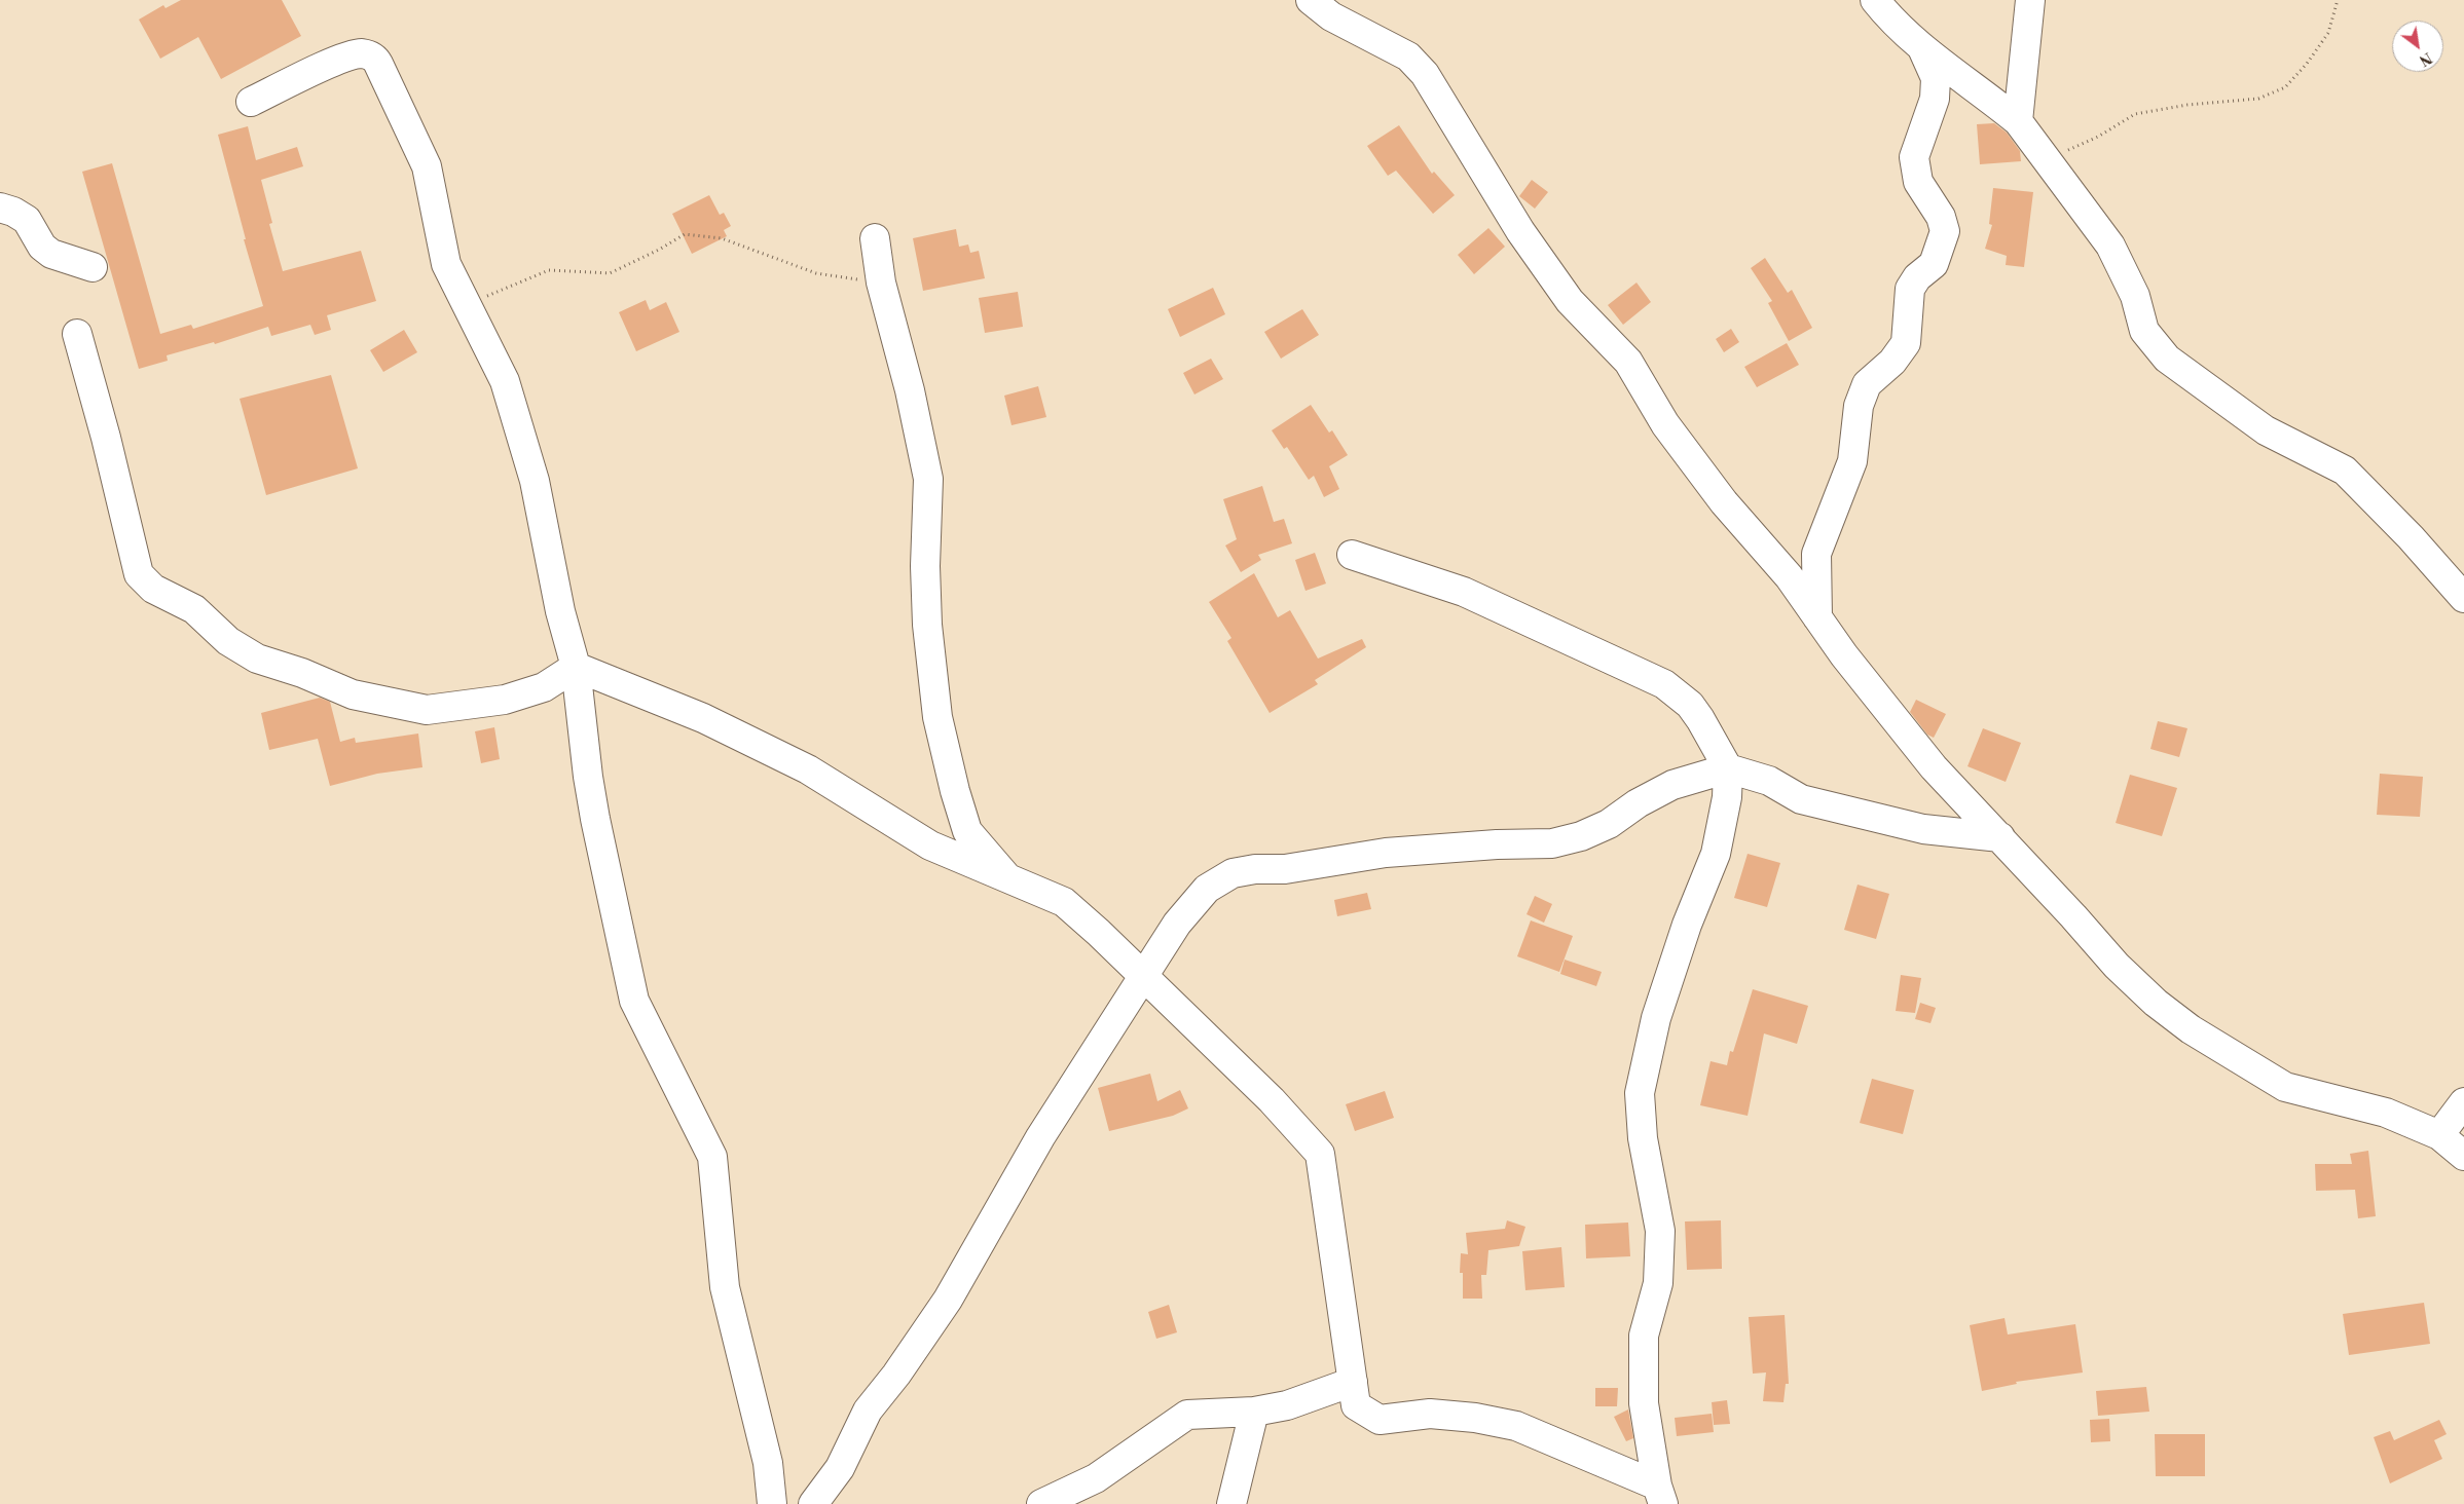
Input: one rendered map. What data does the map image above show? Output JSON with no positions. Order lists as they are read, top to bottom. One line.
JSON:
{"north":"bottom right"}
